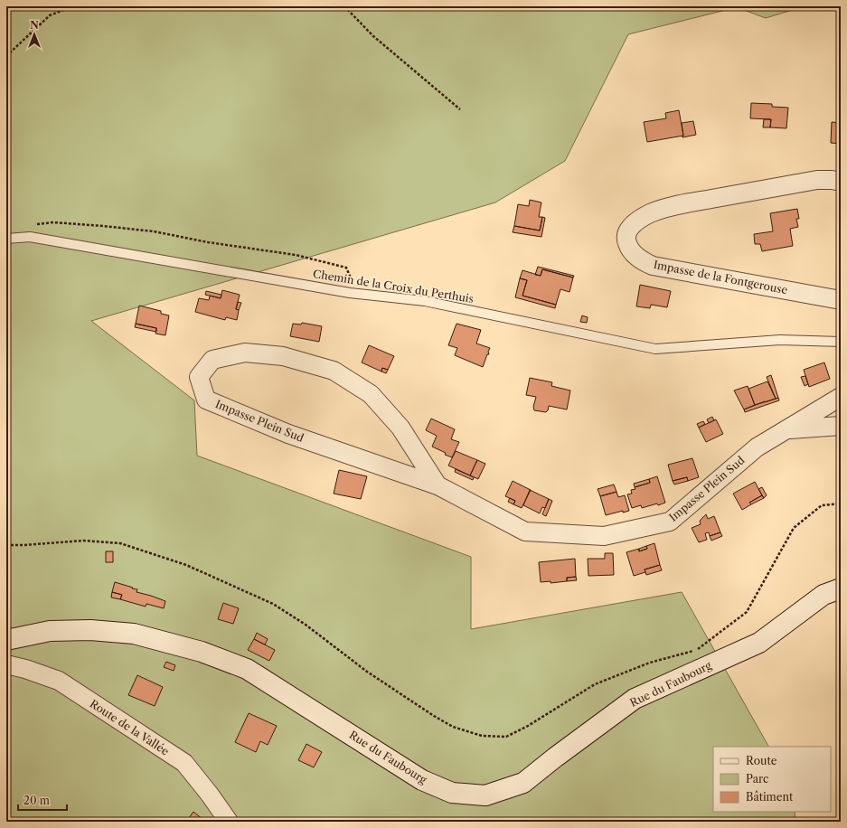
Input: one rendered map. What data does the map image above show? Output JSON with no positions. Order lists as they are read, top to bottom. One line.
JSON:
{"streets":{"main road":["Rue du Faubourg"],"street":["Impasse de la Fontgerouse","Impasse Plein Sud","Route de la Vallée"],"lane":["Chemin de la Croix du Perthuis"]},"legend":["Route","Parc","Bâtiment"],"scale_bar":"20 m","north":"top"}
